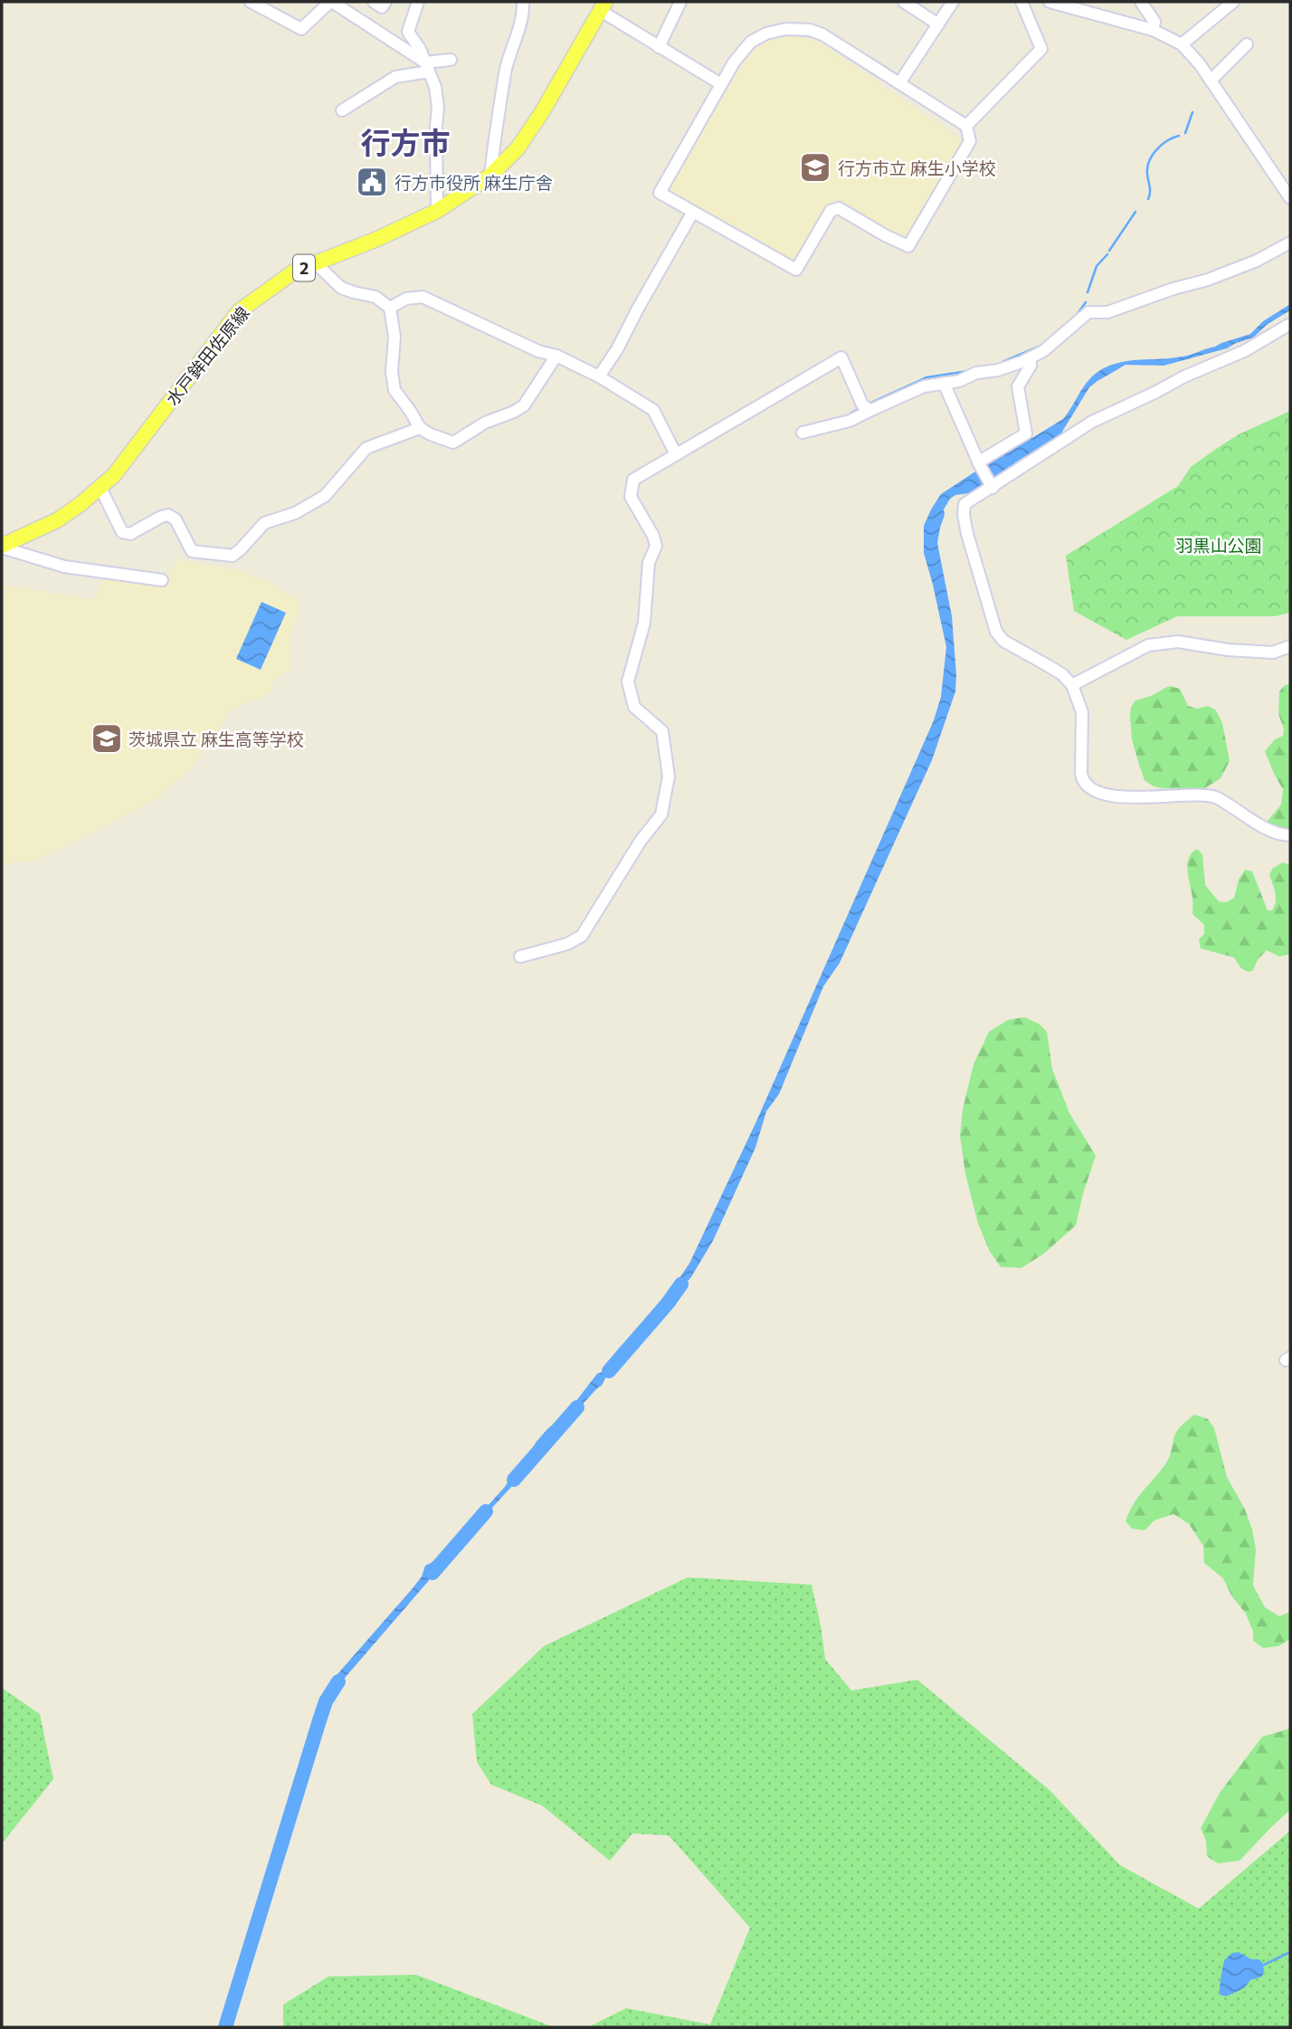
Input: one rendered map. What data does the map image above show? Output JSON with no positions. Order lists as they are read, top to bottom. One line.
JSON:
{"streets":{"main road":["2","水戸鉾田佐原線"]},"districts":["行方市"],"parks":["羽黒山公園"],"places":{"school or university":["行方市立 麻生小学校","茨城県立 麻生高等学校"],"public building":["行方市役所 麻生庁舎"]}}
